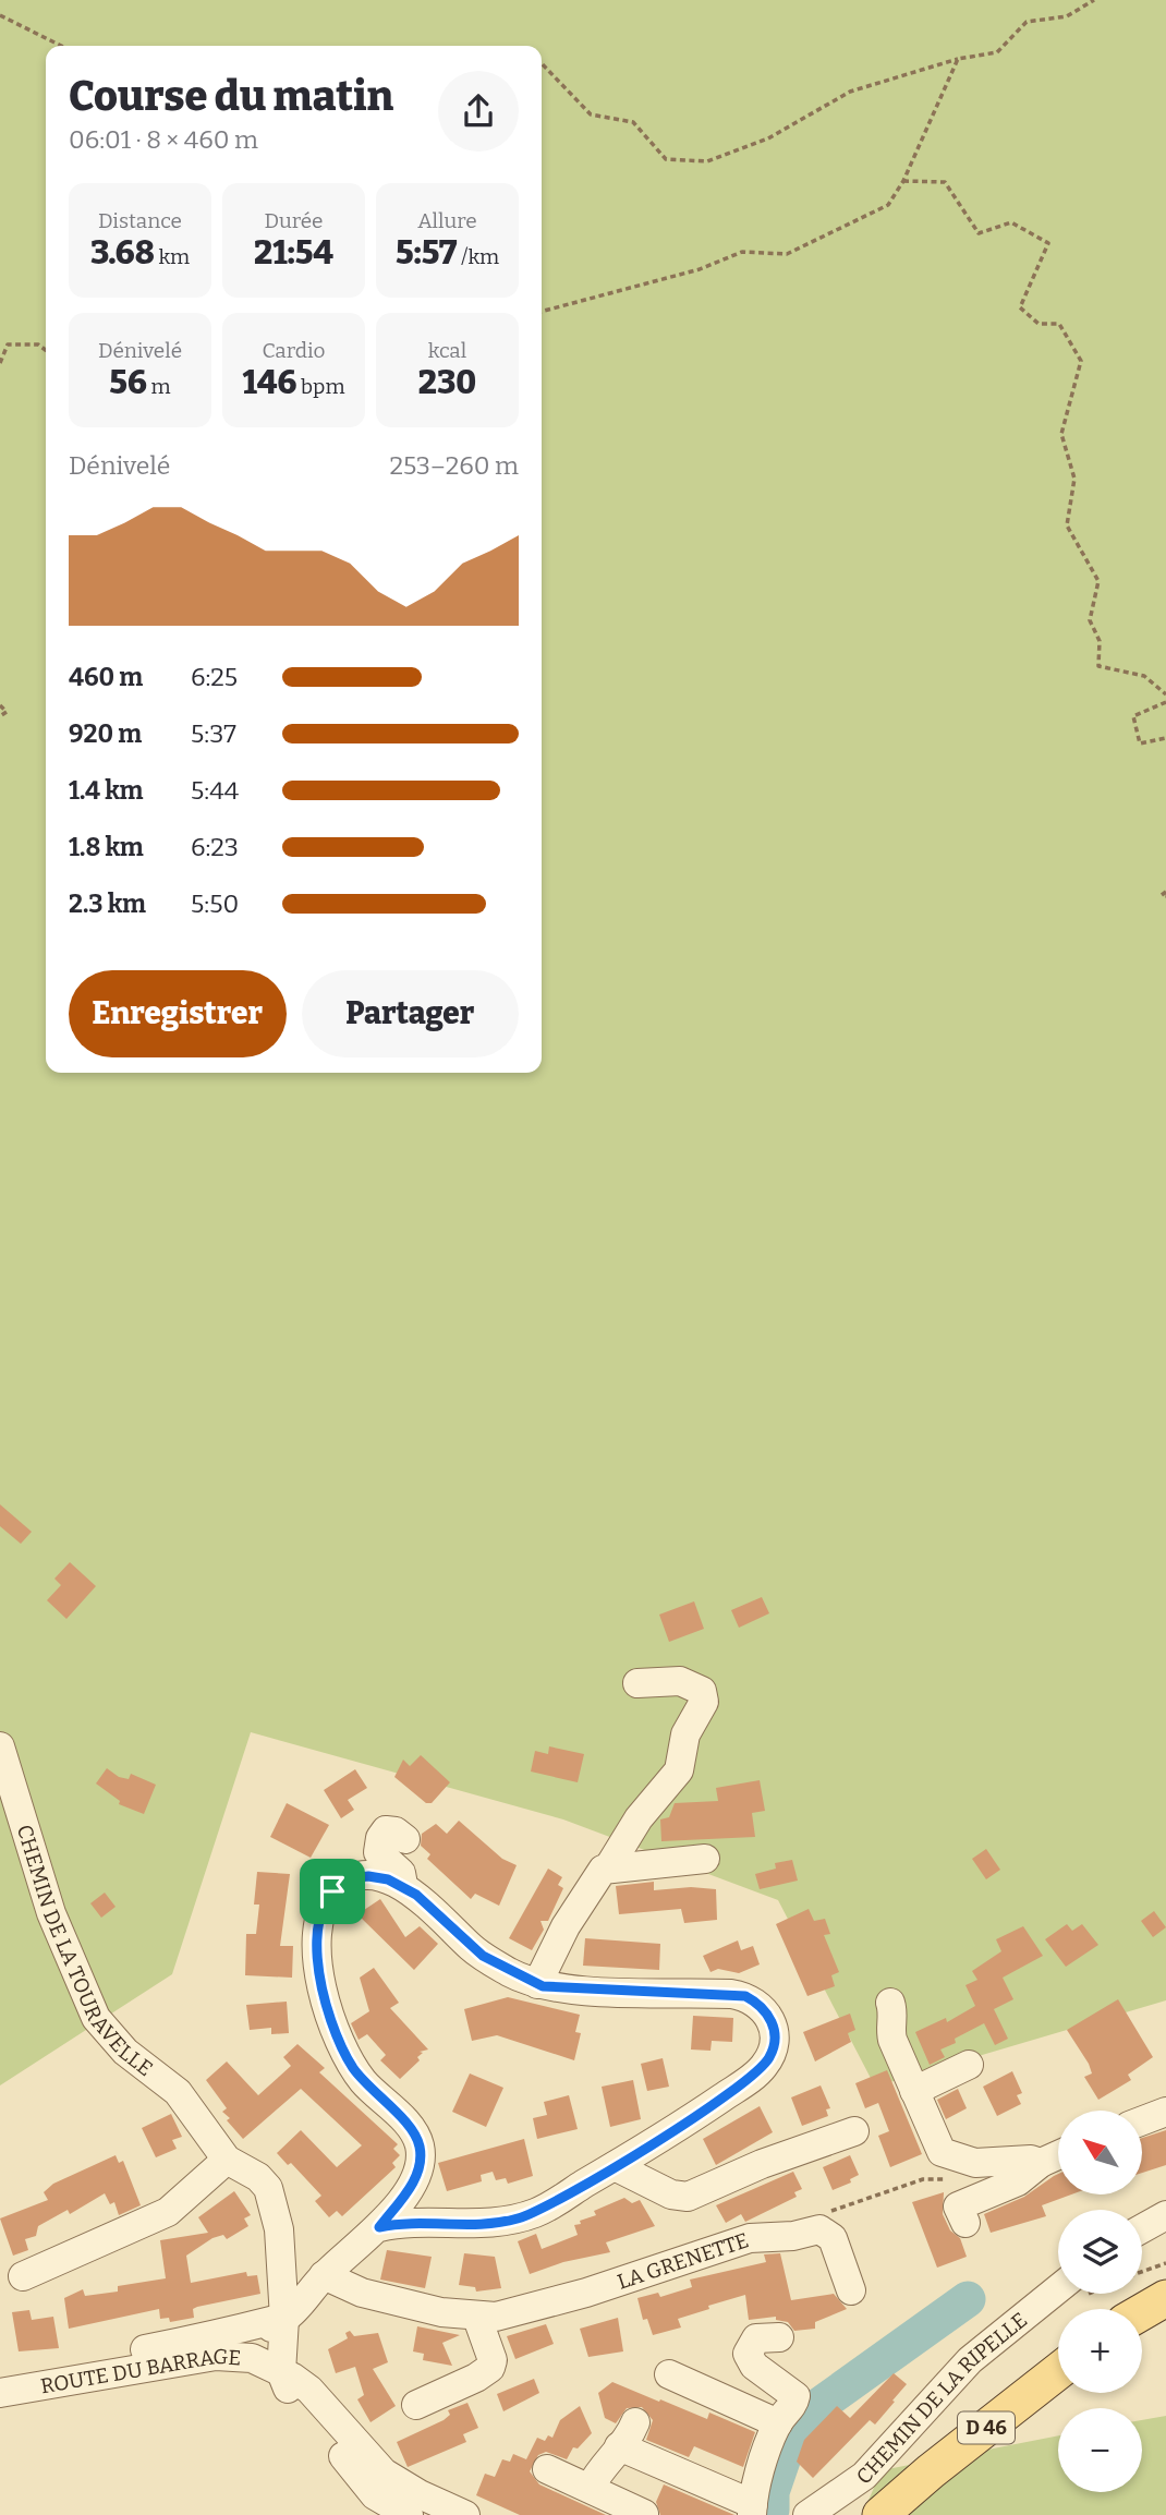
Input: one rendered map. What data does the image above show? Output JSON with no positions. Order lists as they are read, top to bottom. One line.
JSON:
{"streets":{"main road":["D 46"],"street":["CHEMIN DE LA TOURAVELLE","LA GRENETTE","ROUTE DU BARRAGE","CHEMIN DE LA RIPELLE"]},"north":"top left","page":{"heading":["Course du matin","06:01 · 8 × 460 m"],"stats":[["Distance","3.68 km"],["Durée","21:54"],["Allure","5:57 /km"],["Dénivelé","56 m"],["Cardio","146 bpm"],["kcal","230"]],"chart":["Dénivelé","253–260 m"],"list":[{"name":"460 m","note":"6:25"},{"name":"920 m","note":"5:37"},{"name":"1.4 km","note":"5:44"},{"name":"1.8 km","note":"6:23"},{"name":"2.3 km","note":"5:50"}],"buttons":["Enregistrer","Partager"],"map_buttons":["+","−"]}}
